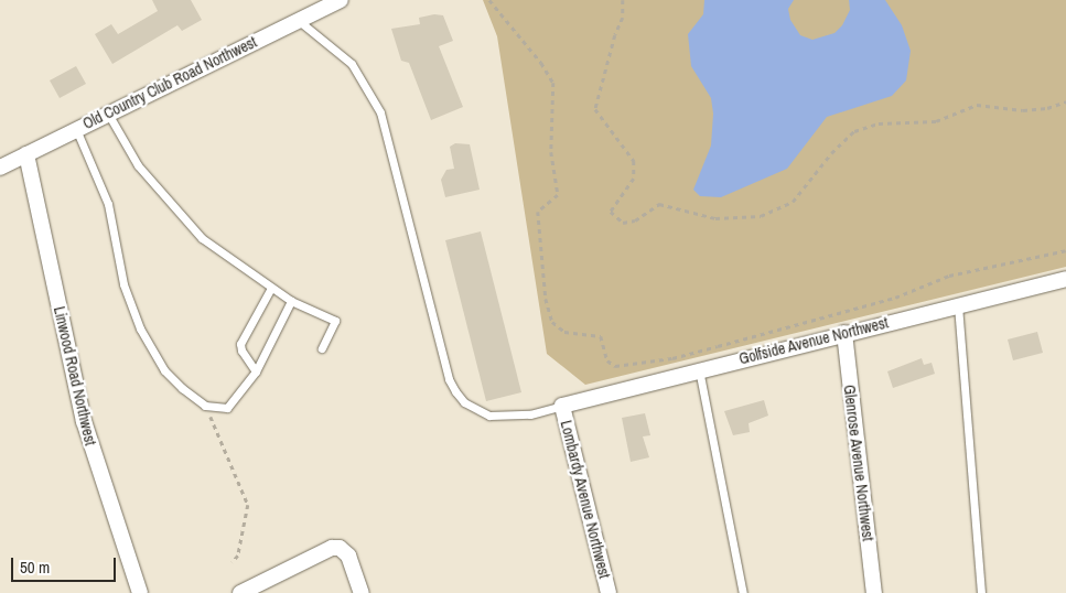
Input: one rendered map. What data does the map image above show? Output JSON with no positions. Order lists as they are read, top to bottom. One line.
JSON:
{"streets":{"street":["Old Country Club Road Northwest","Golfside Avenue Northwest","Linwood Road Northwest","Glenrose Avenue Northwest","Lombardy Avenue Northwest"]},"crossings":[["Old Country Club Road Northwest","Linwood Road Northwest"],["Golfside Avenue Northwest","Glenrose Avenue Northwest"],["Golfside Avenue Northwest","Lombardy Avenue Northwest"]],"scale_bar":"50 m"}
